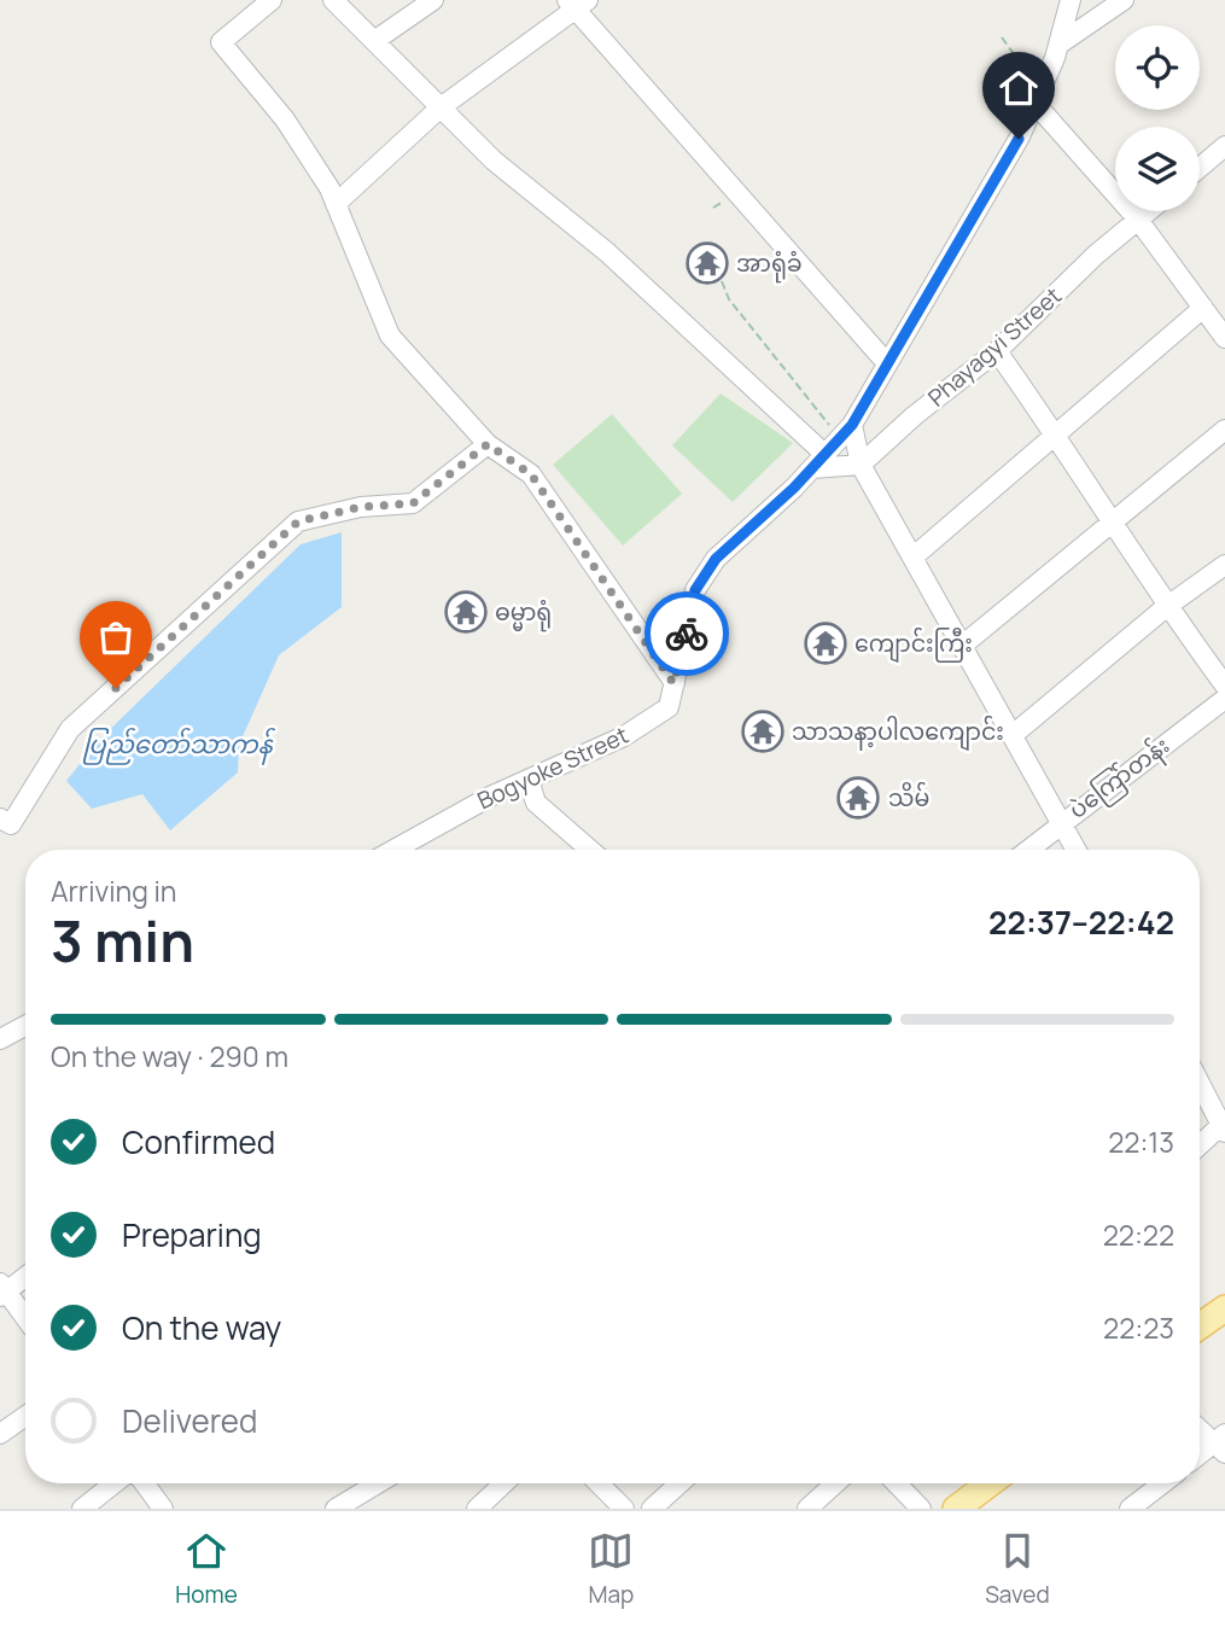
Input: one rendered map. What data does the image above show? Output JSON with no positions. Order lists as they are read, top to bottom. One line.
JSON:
{"streets":{"street":["Phayagyi Street","Bogyoke Street","ပဲကြော်တန်း"]},"water":["ပြည်တော်သာကန်"],"places":{"temple":["အာရုံခံ","ဓမ္မာရုံ","ကျောင်းကြီး","သာသနာ့ပါလကျောင်း","သိမ်"]},"page":{"heading":["3 min","Arriving in","22:37–22:42"],"bar":"On the way · 290 m","list":[["Confirmed","22:13"],["Preparing","22:22"],["On the way","22:23"],"Delivered"],"tabs":["Home","Map","Saved"]}}
